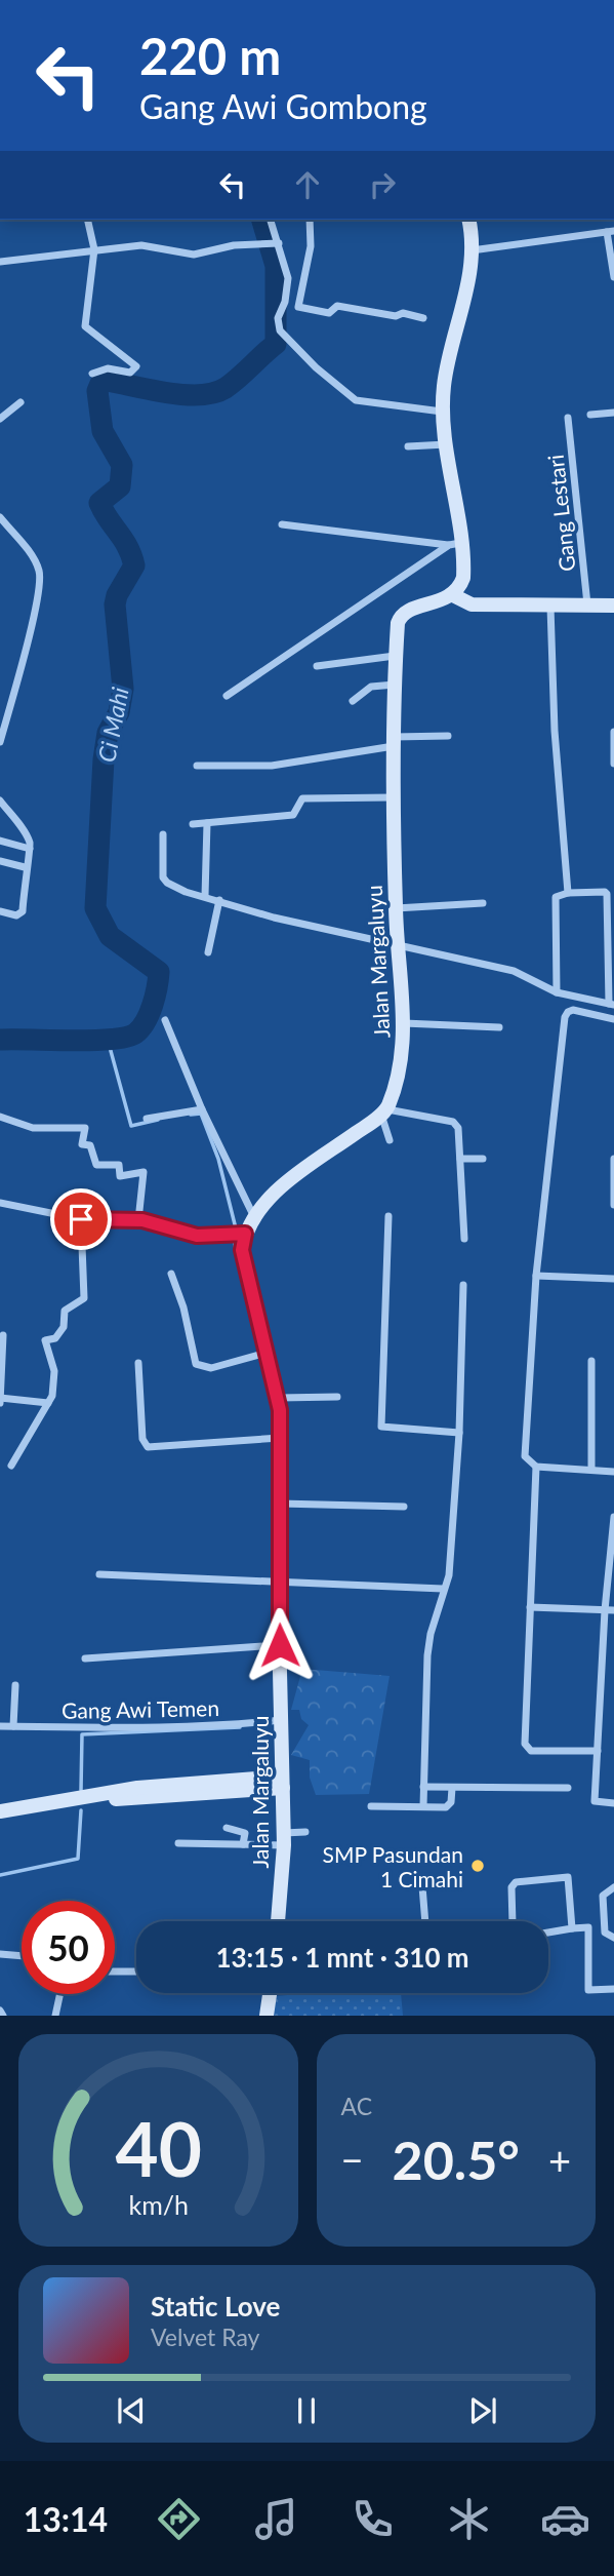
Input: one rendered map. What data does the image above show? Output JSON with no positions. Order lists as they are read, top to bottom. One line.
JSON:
{"streets":{"main road":["Jalan Margaluyu"],"street":["Gang Lestari","Gang Awi Temen"]},"crossings":[["Jalan Margaluyu","Gang Awi Temen"]],"water":["Ci Mahi"],"places":["SMP Pasundan 1 Cimahi"],"page":{"turn":["220 m","Gang Awi Gombong"],"limit":"50","trip":"13:15 · 1 mnt · 310 m","tile":"AC","heat":["−","20.5°","+"],"song":["Static Love","Velvet Ray"],"tabs":"13:14","gauge":["40","km/h"]}}
